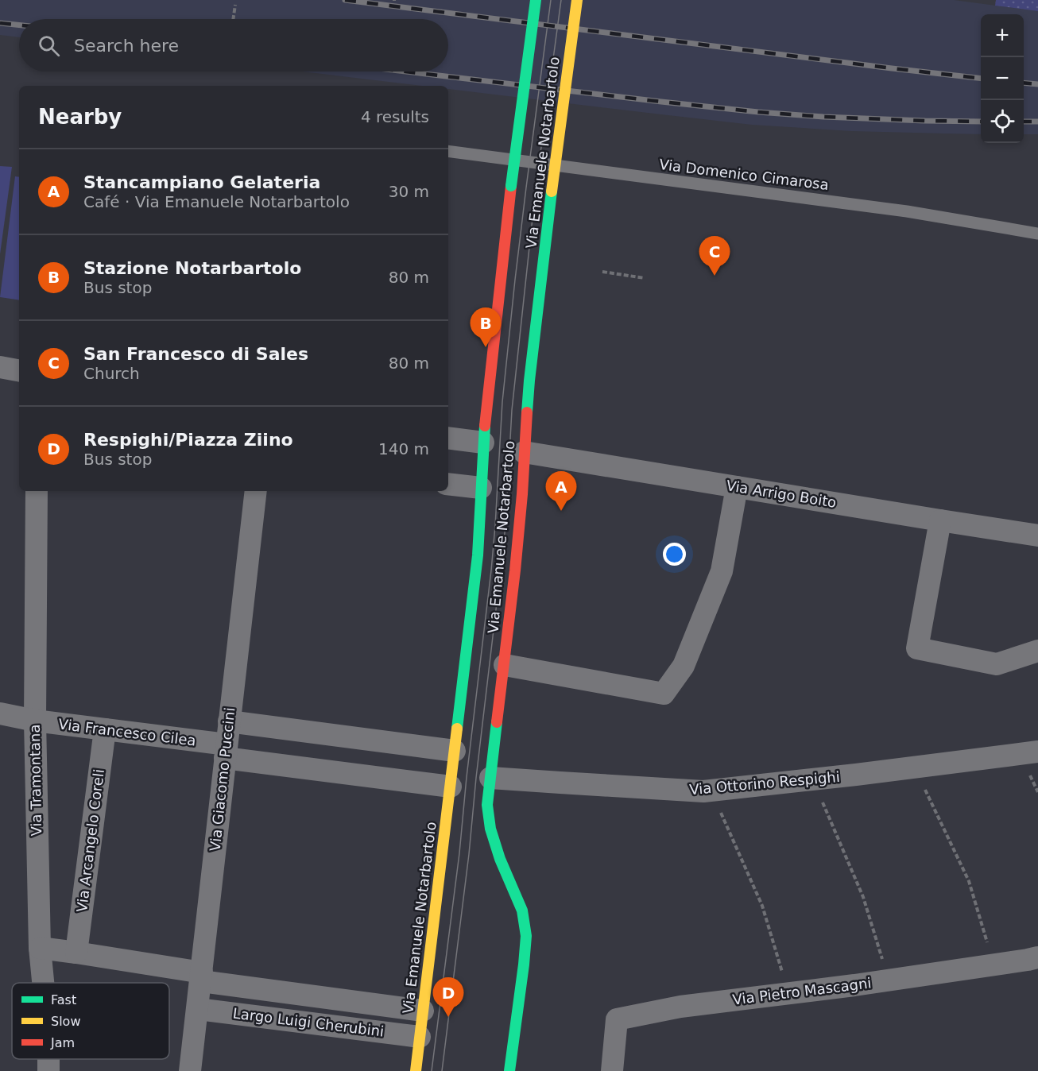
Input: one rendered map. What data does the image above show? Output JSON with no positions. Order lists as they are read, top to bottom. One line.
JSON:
{"streets":{"street":["Via Emanuele Notarbartolo","Via Arrigo Boito","Via Francesco Cilea","Via Giacomo Puccini","Via Tramontana","Via Ottorino Respighi","Via Arcangelo Coreli","Via Pietro Mascagni","Largo Luigi Cherubini"],"lane":["Via Domenico Cimarosa"]},"crossings":[["Via Emanuele Notarbartolo","Via Arrigo Boito"],["Via Emanuele Notarbartolo","Via Francesco Cilea"],["Via Emanuele Notarbartolo","Via Ottorino Respighi"],["Via Emanuele Notarbartolo","Largo Luigi Cherubini"],["Via Francesco Cilea","Via Giacomo Puccini"],["Via Francesco Cilea","Via Tramontana"],["Via Francesco Cilea","Via Arcangelo Coreli"],["Via Giacomo Puccini","Largo Luigi Cherubini"],["Via Tramontana","Largo Luigi Cherubini"],["Via Arcangelo Coreli","Largo Luigi Cherubini"]],"legend":["Fast","Slow","Jam"],"page":{"map_buttons":["+","−"],"search":"Search here","heading":["Nearby","4 results"],"list":[{"mark":"A","name":"Stancampiano Gelateria","note":"Café · Via Emanuele Notarbartolo","value":"30 m"},{"mark":"B","name":"Stazione Notarbartolo","note":"Bus stop","value":"80 m"},{"mark":"C","name":"San Francesco di Sales","note":"Church","value":"80 m"},{"mark":"D","name":"Respighi/Piazza Ziino","note":"Bus stop","value":"140 m"}],"pins":["C","B","A","D"]}}
